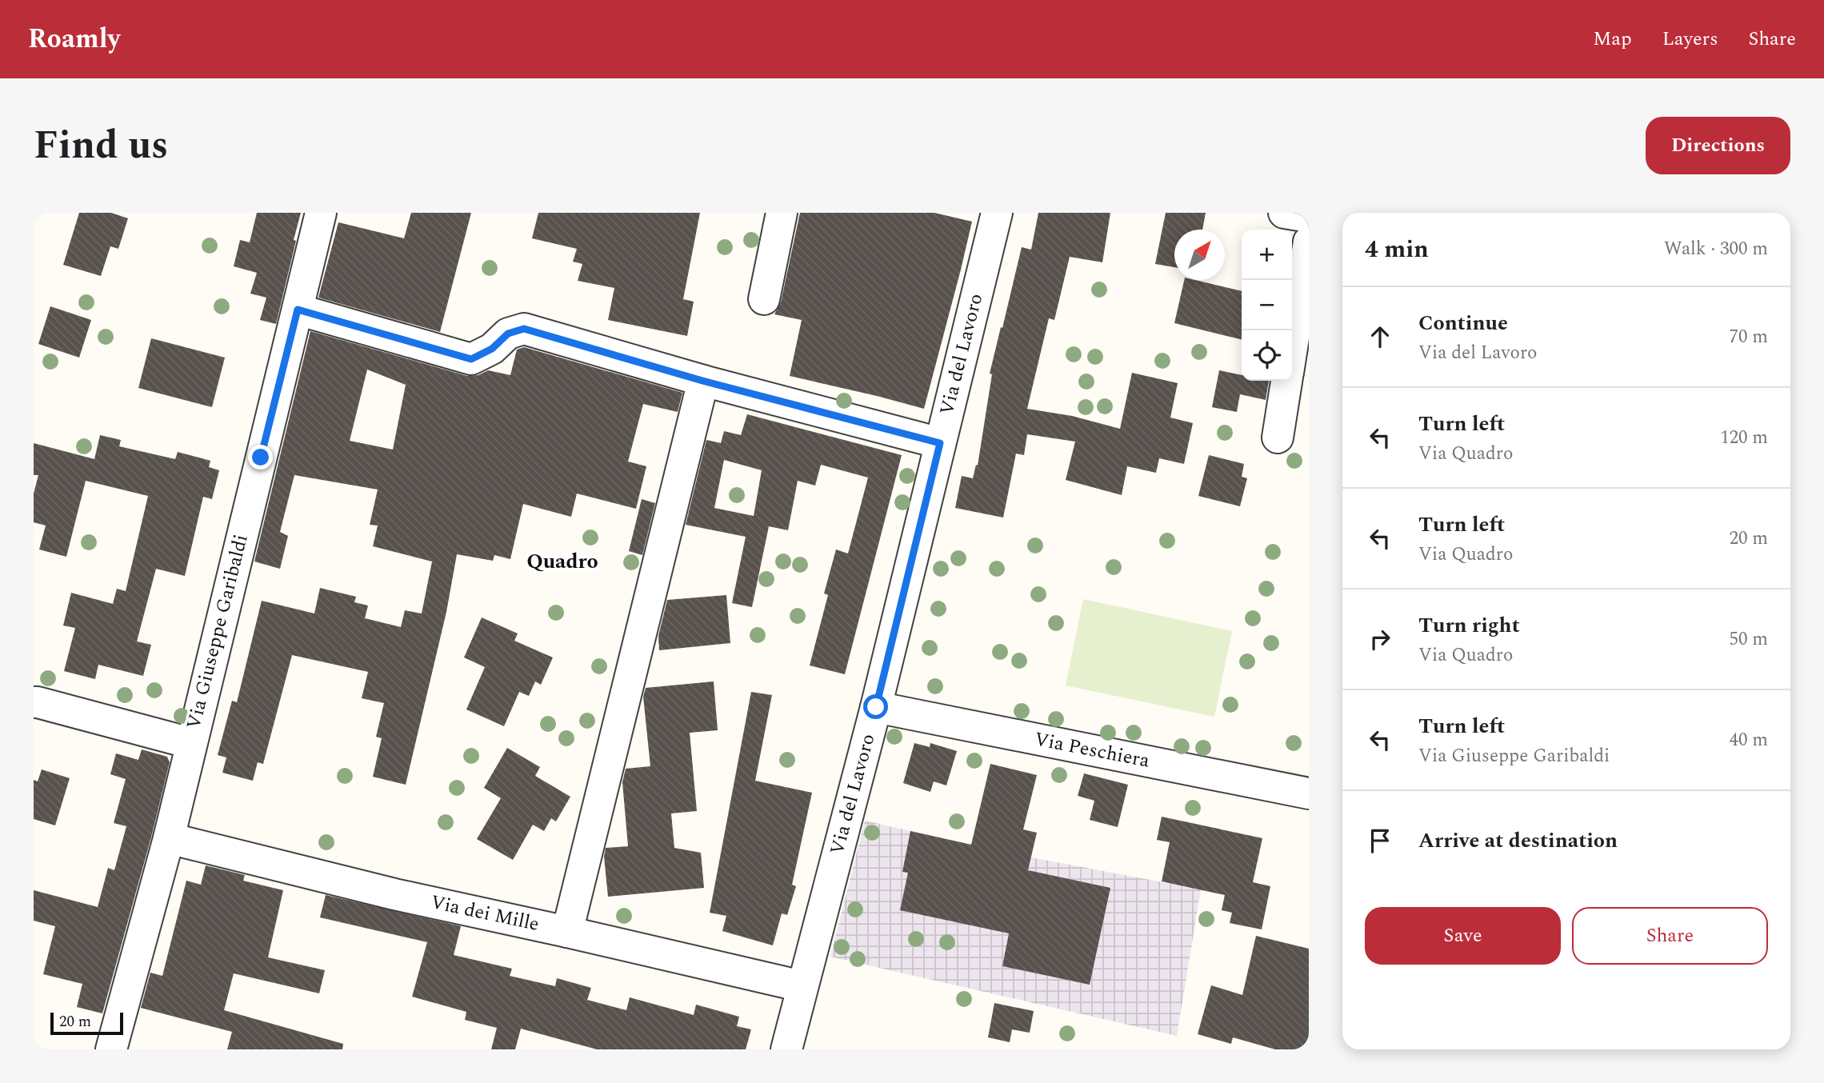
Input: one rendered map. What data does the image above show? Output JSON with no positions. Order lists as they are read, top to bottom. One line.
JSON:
{"streets":{"street":["Via del Lavoro","Via Giuseppe Garibaldi","Via Peschiera","Via dei Mille"]},"crossings":[["Via del Lavoro","Via Peschiera"],["Via del Lavoro","Via dei Mille"],["Via Giuseppe Garibaldi","Via dei Mille"]],"districts":["Quadro"],"scale_bar":"20 m","north":"top right","page":{"header":"Roamly","nav":["Map","Layers","Share"],"title":"Find us","buttons":["Directions",["Save","Share"]],"heading":["4 min","Walk · 300 m"],"map_buttons":["+","−"],"list":[["Continue","Via del Lavoro","70 m"],["Turn left","Via Quadro","120 m"],["Turn left","Via Quadro","20 m"],["Turn right","Via Quadro","50 m"],["Turn left","Via Giuseppe Garibaldi","40 m"],"Arrive at destination"],"scale":"20 m"}}
